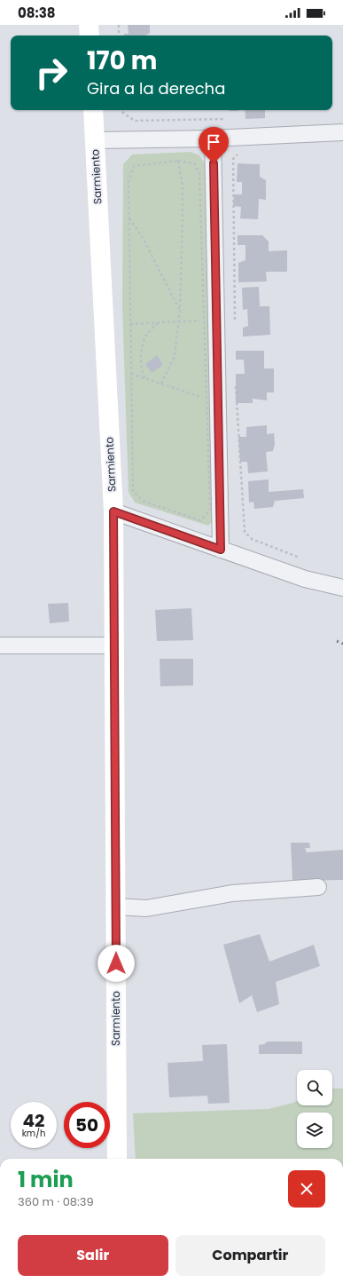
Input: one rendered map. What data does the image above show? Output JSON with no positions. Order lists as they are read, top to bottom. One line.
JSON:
{"streets":{"main road":["Sarmiento"]},"page":{"status":"08:38","turn":["170 m","Gira a la derecha"],"speed":"42 km/h","limit":"50","heading":["1 min","360 m · 08:39"],"buttons":["Salir","Compartir"]}}
